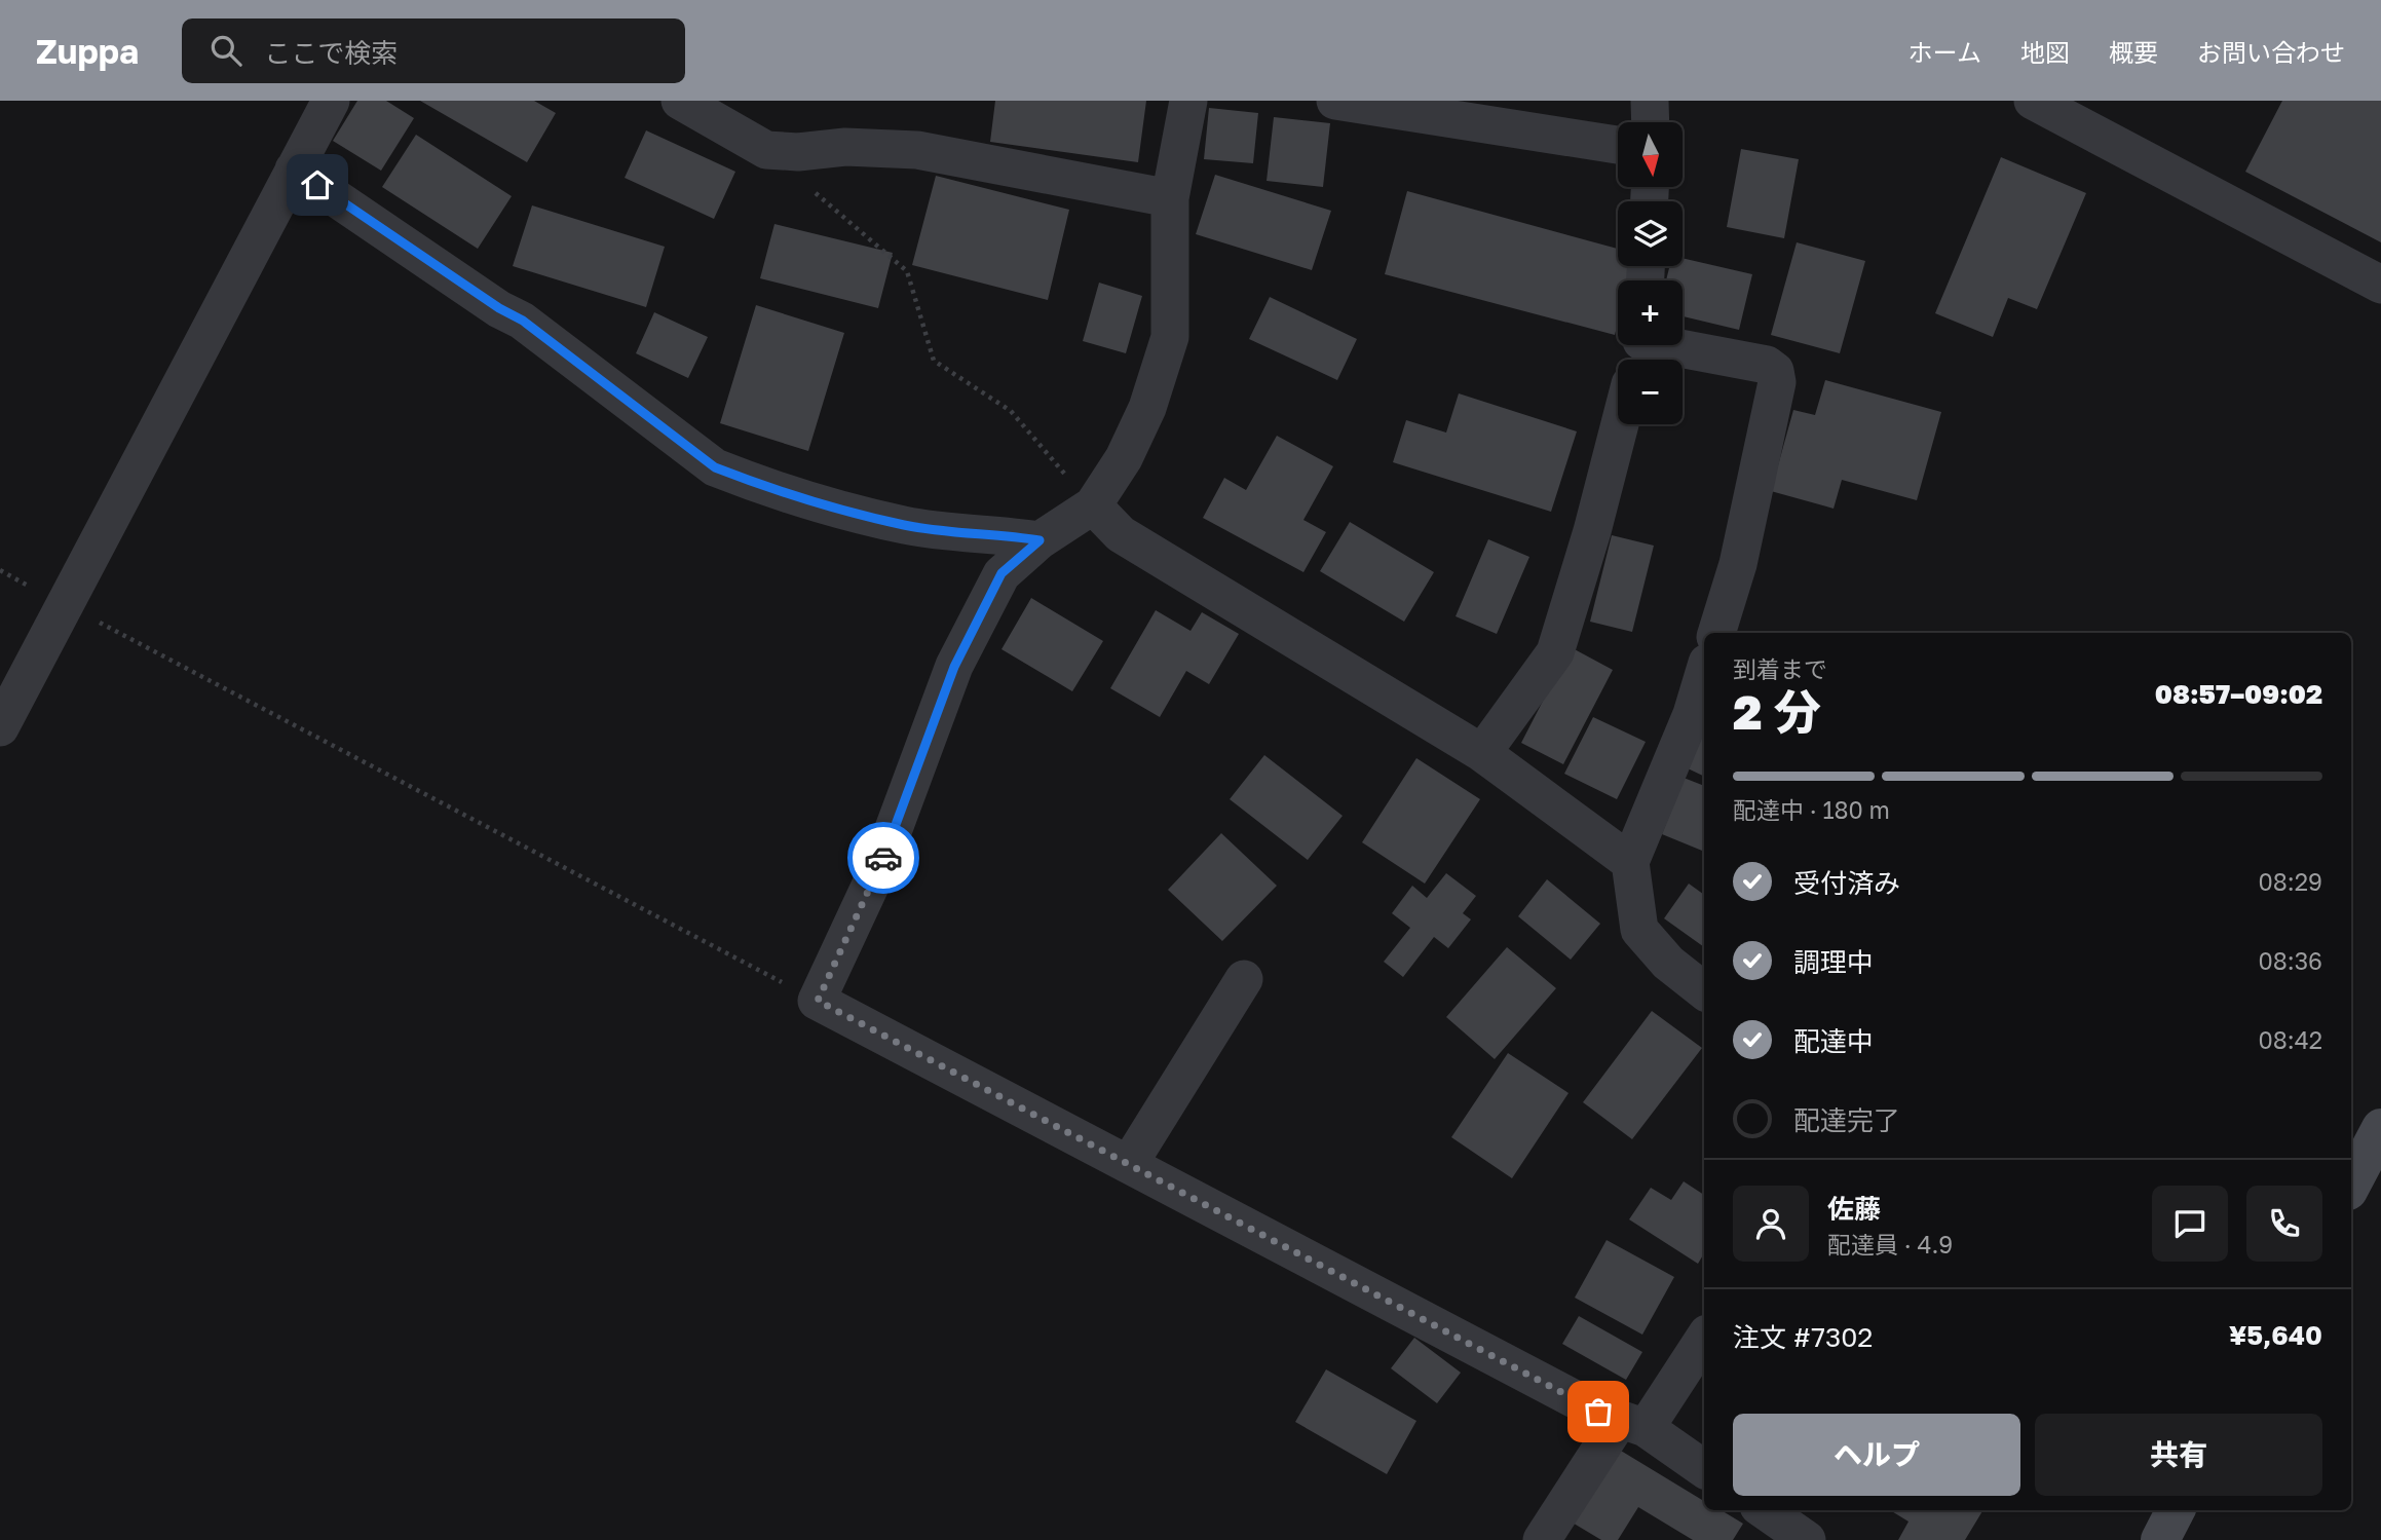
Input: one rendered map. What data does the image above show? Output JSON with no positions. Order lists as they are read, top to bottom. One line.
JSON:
{"north":"bottom","page":{"header":"Zuppa","search":"ここで検索","nav":["ホーム","地図","概要","お問い合わせ"],"map_buttons":["+","−"],"heading":["2 分","到着まで","08:57–09:02"],"panel":["佐藤","配達員 · 4.9","注文 #7302","¥5,640"],"bar":"配達中 · 180 m","list":[["受付済み","08:29"],["調理中","08:36"],["配達中","08:42"],"配達完了"],"buttons":["ヘルプ","共有"]}}
